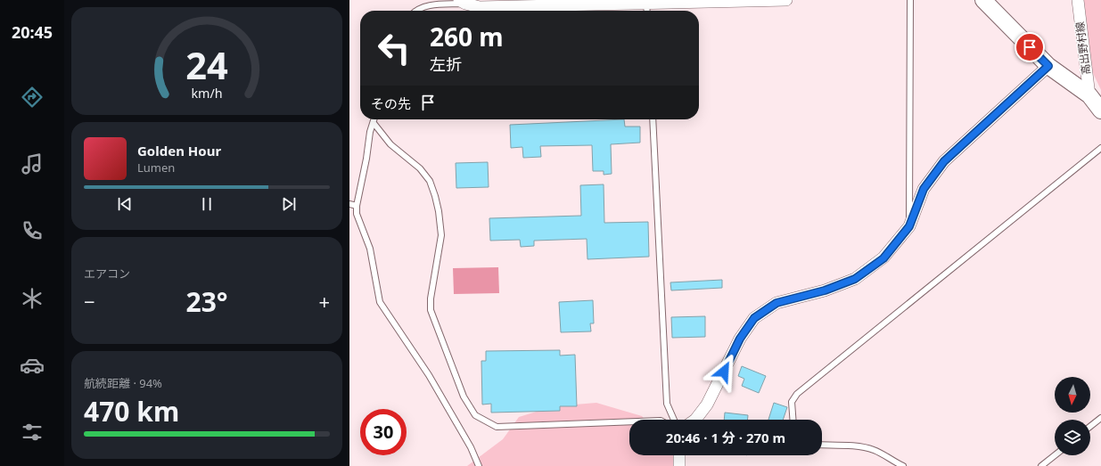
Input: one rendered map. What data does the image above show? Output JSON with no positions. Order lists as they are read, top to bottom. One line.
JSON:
{"streets":{"street":["高出野村線"]},"north":"bottom","page":{"tabs":"20:45","turn":["260 m","左折"],"then":"その先","song":["Golden Hour","Lumen"],"tile":["エアコン",["航続距離 · 94%","470 km"]],"heat":["−","23°","+"],"limit":"30","trip":"20:46 · 1 分 · 270 m","gauge":["24","km/h"]}}
